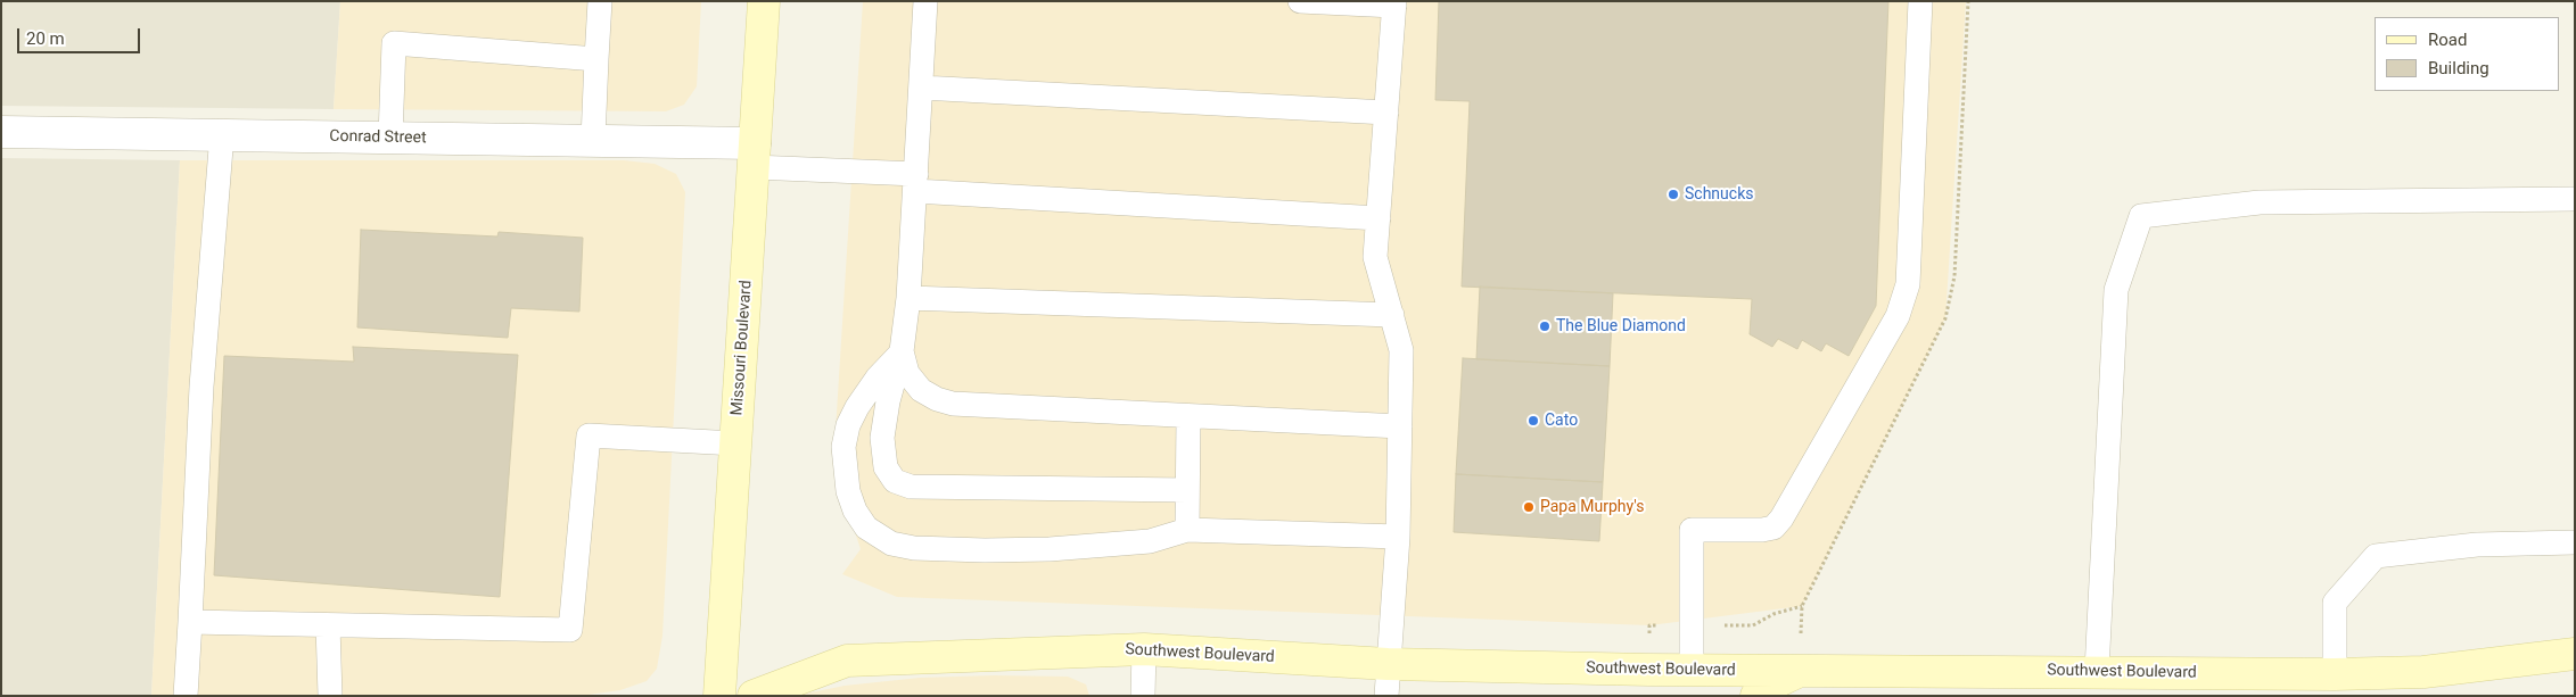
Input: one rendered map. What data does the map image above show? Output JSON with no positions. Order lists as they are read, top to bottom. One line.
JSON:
{"streets":{"main road":["Missouri Boulevard","Southwest Boulevard"],"street":["Conrad Street"]},"crossings":[["Conrad Street","Missouri Boulevard"]],"places":["Schnucks","The Blue Diamond","Cato","Papa Murphy's"],"legend":["Road","Building"],"scale_bar":"20 m"}
